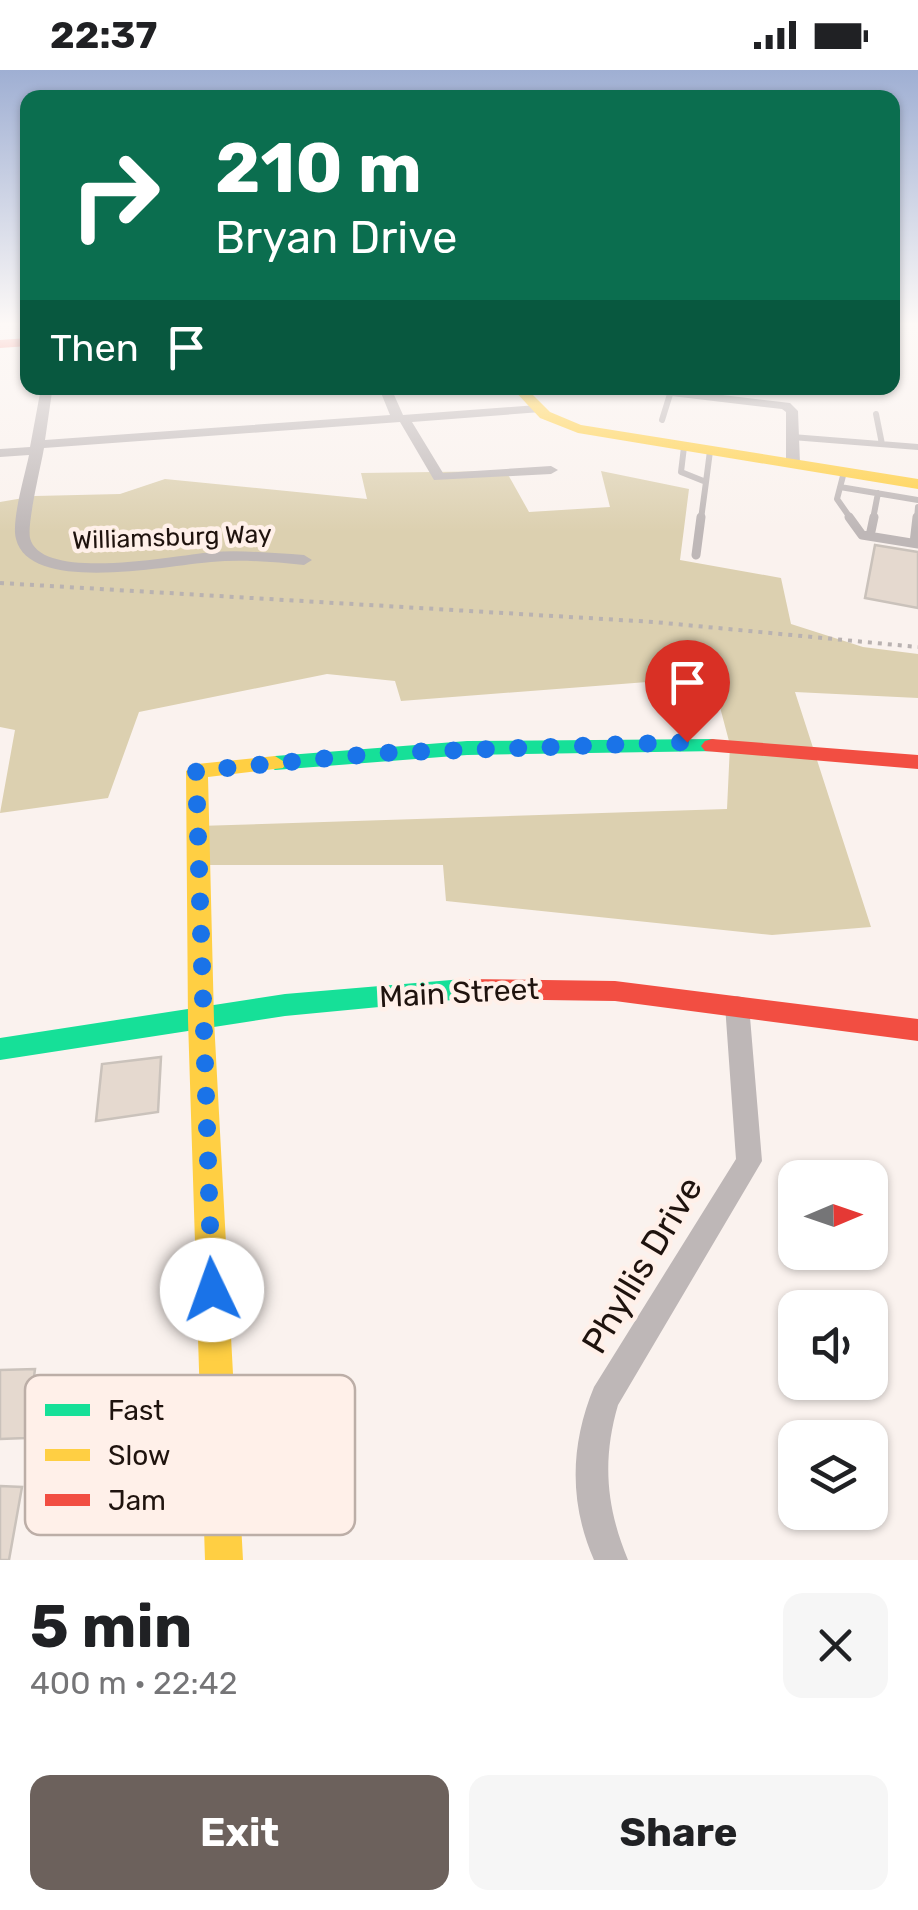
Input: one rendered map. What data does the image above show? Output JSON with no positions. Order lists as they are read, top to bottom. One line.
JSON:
{"streets":{"street":["Williamsburg Way","Main Street","Phyllis Drive"]},"crossings":[["Main Street","Phyllis Drive"]],"legend":["Fast","Slow","Jam"],"north":"right","page":{"status":"22:37","turn":["210 m","Bryan Drive"],"then":"Then","heading":["5 min","400 m · 22:42"],"buttons":["Exit","Share"]}}
